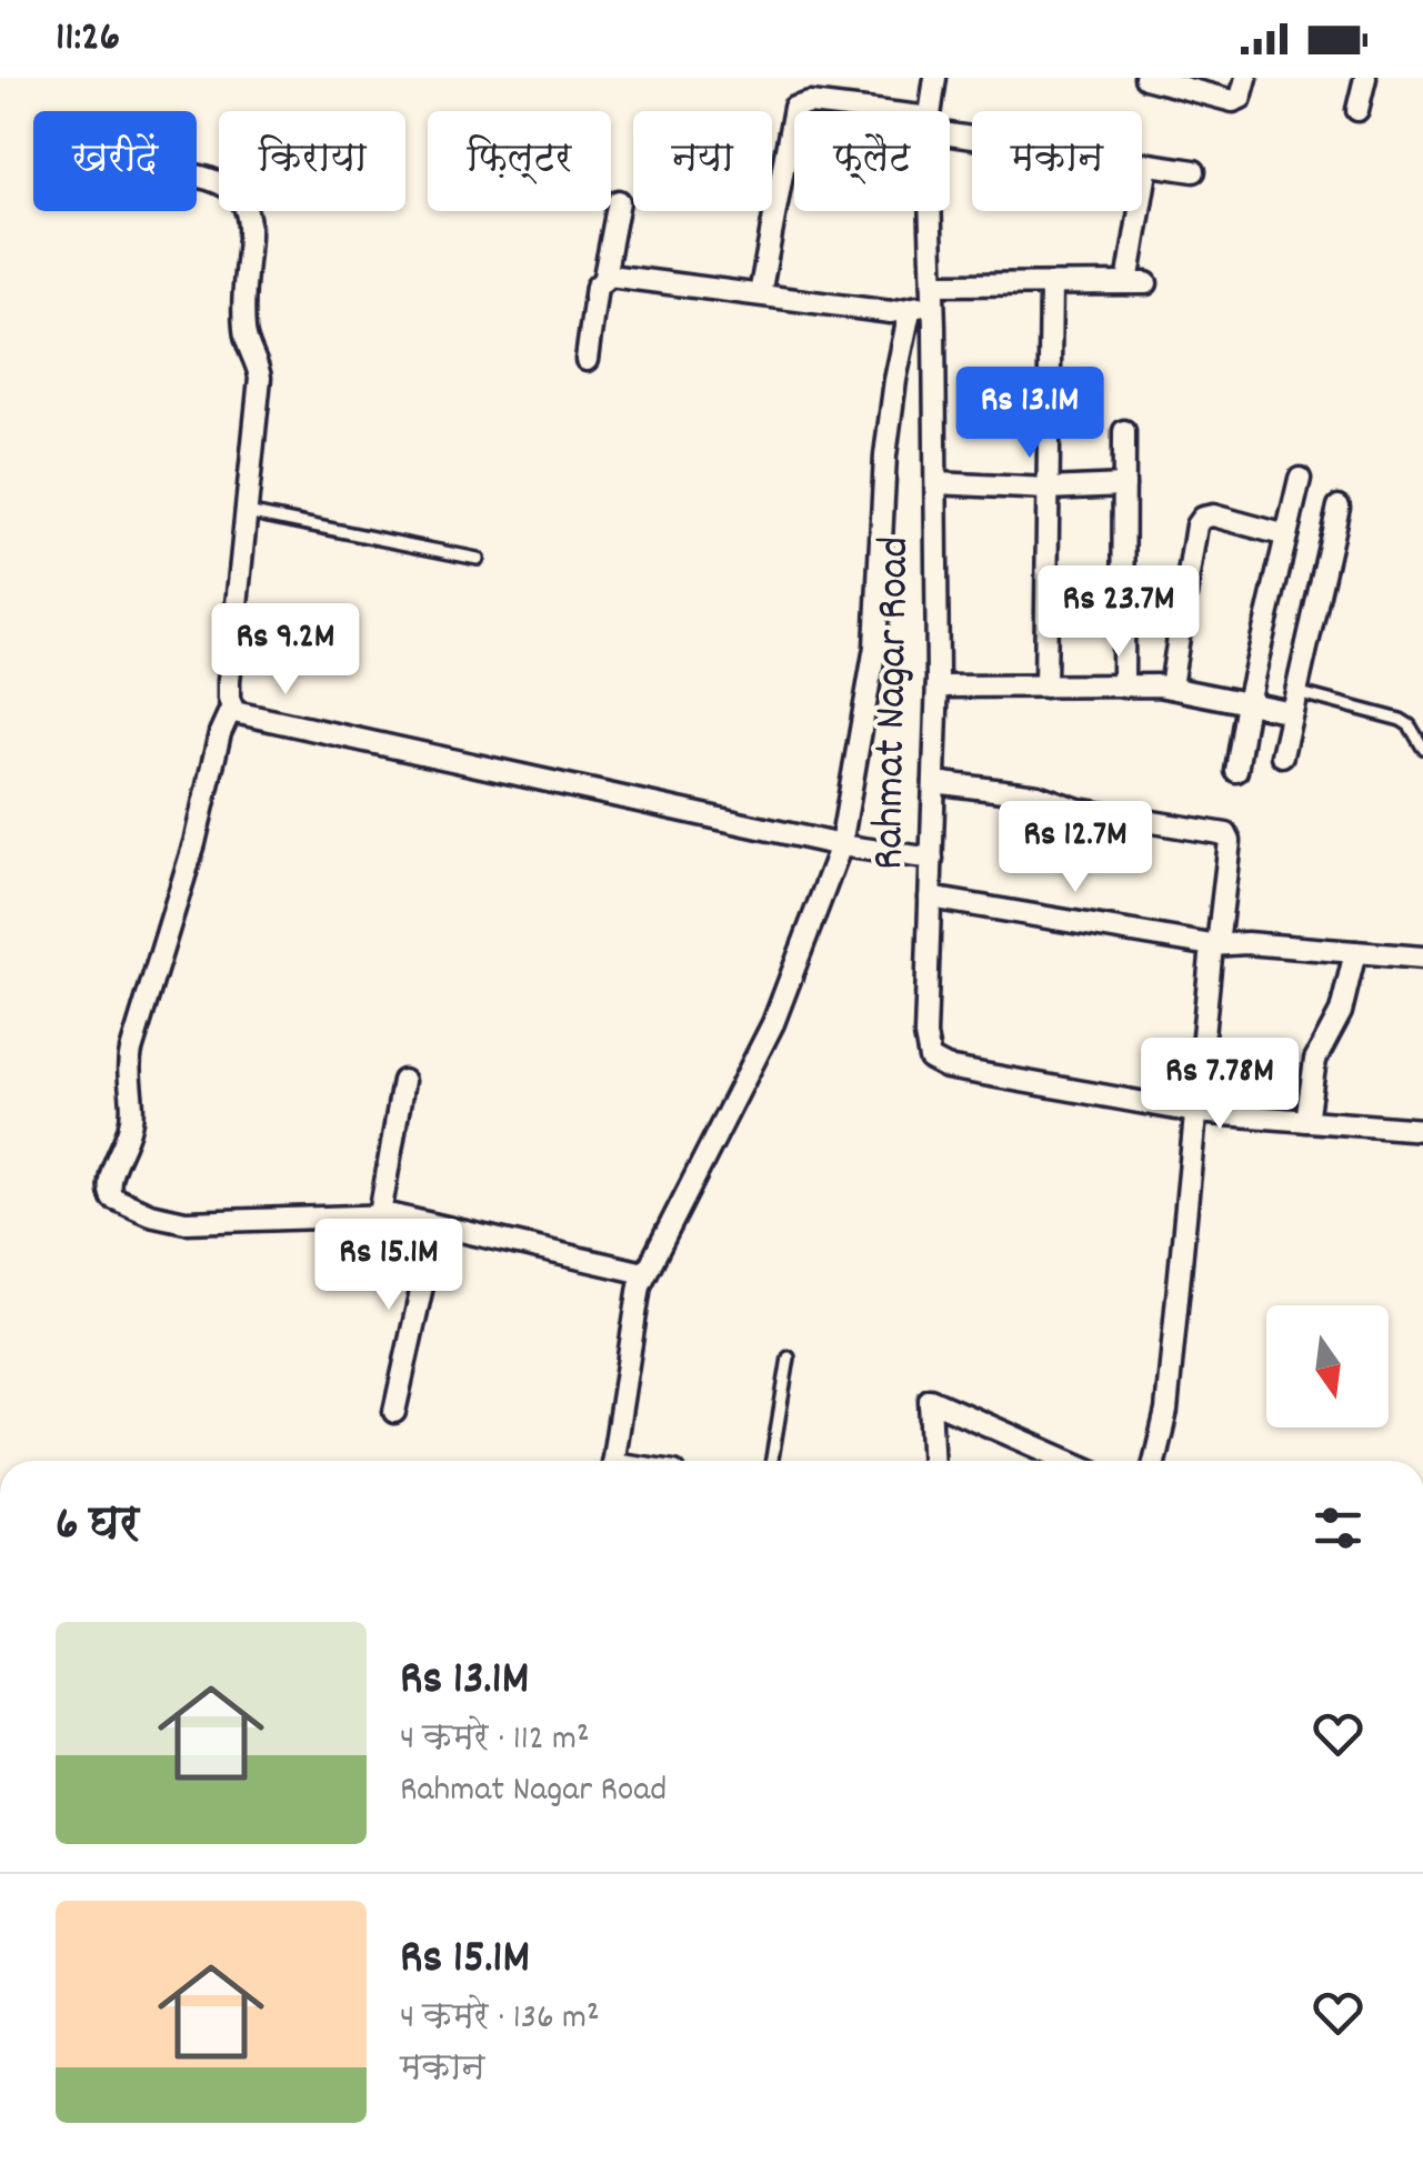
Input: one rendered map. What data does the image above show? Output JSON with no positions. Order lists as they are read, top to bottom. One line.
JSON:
{"streets":{"street":["Rahmat Nagar Road"]},"north":"bottom","page":{"status":"11:26","chip":["खरीदें","किराया","फ़िल्टर","नया","फ़्लैट","मकान"],"price":["Rs 13.1M","Rs 23.7M","Rs 9.2M","Rs 12.7M","Rs 7.78M","Rs 15.1M"],"heading":"6 घर","list":[{"name":"Rs 13.1M","note":"4 कमरे · 112 m² · Rahmat Nagar Road"},{"name":"Rs 15.1M","note":"4 कमरे · 136 m² · मकान"}]}}
